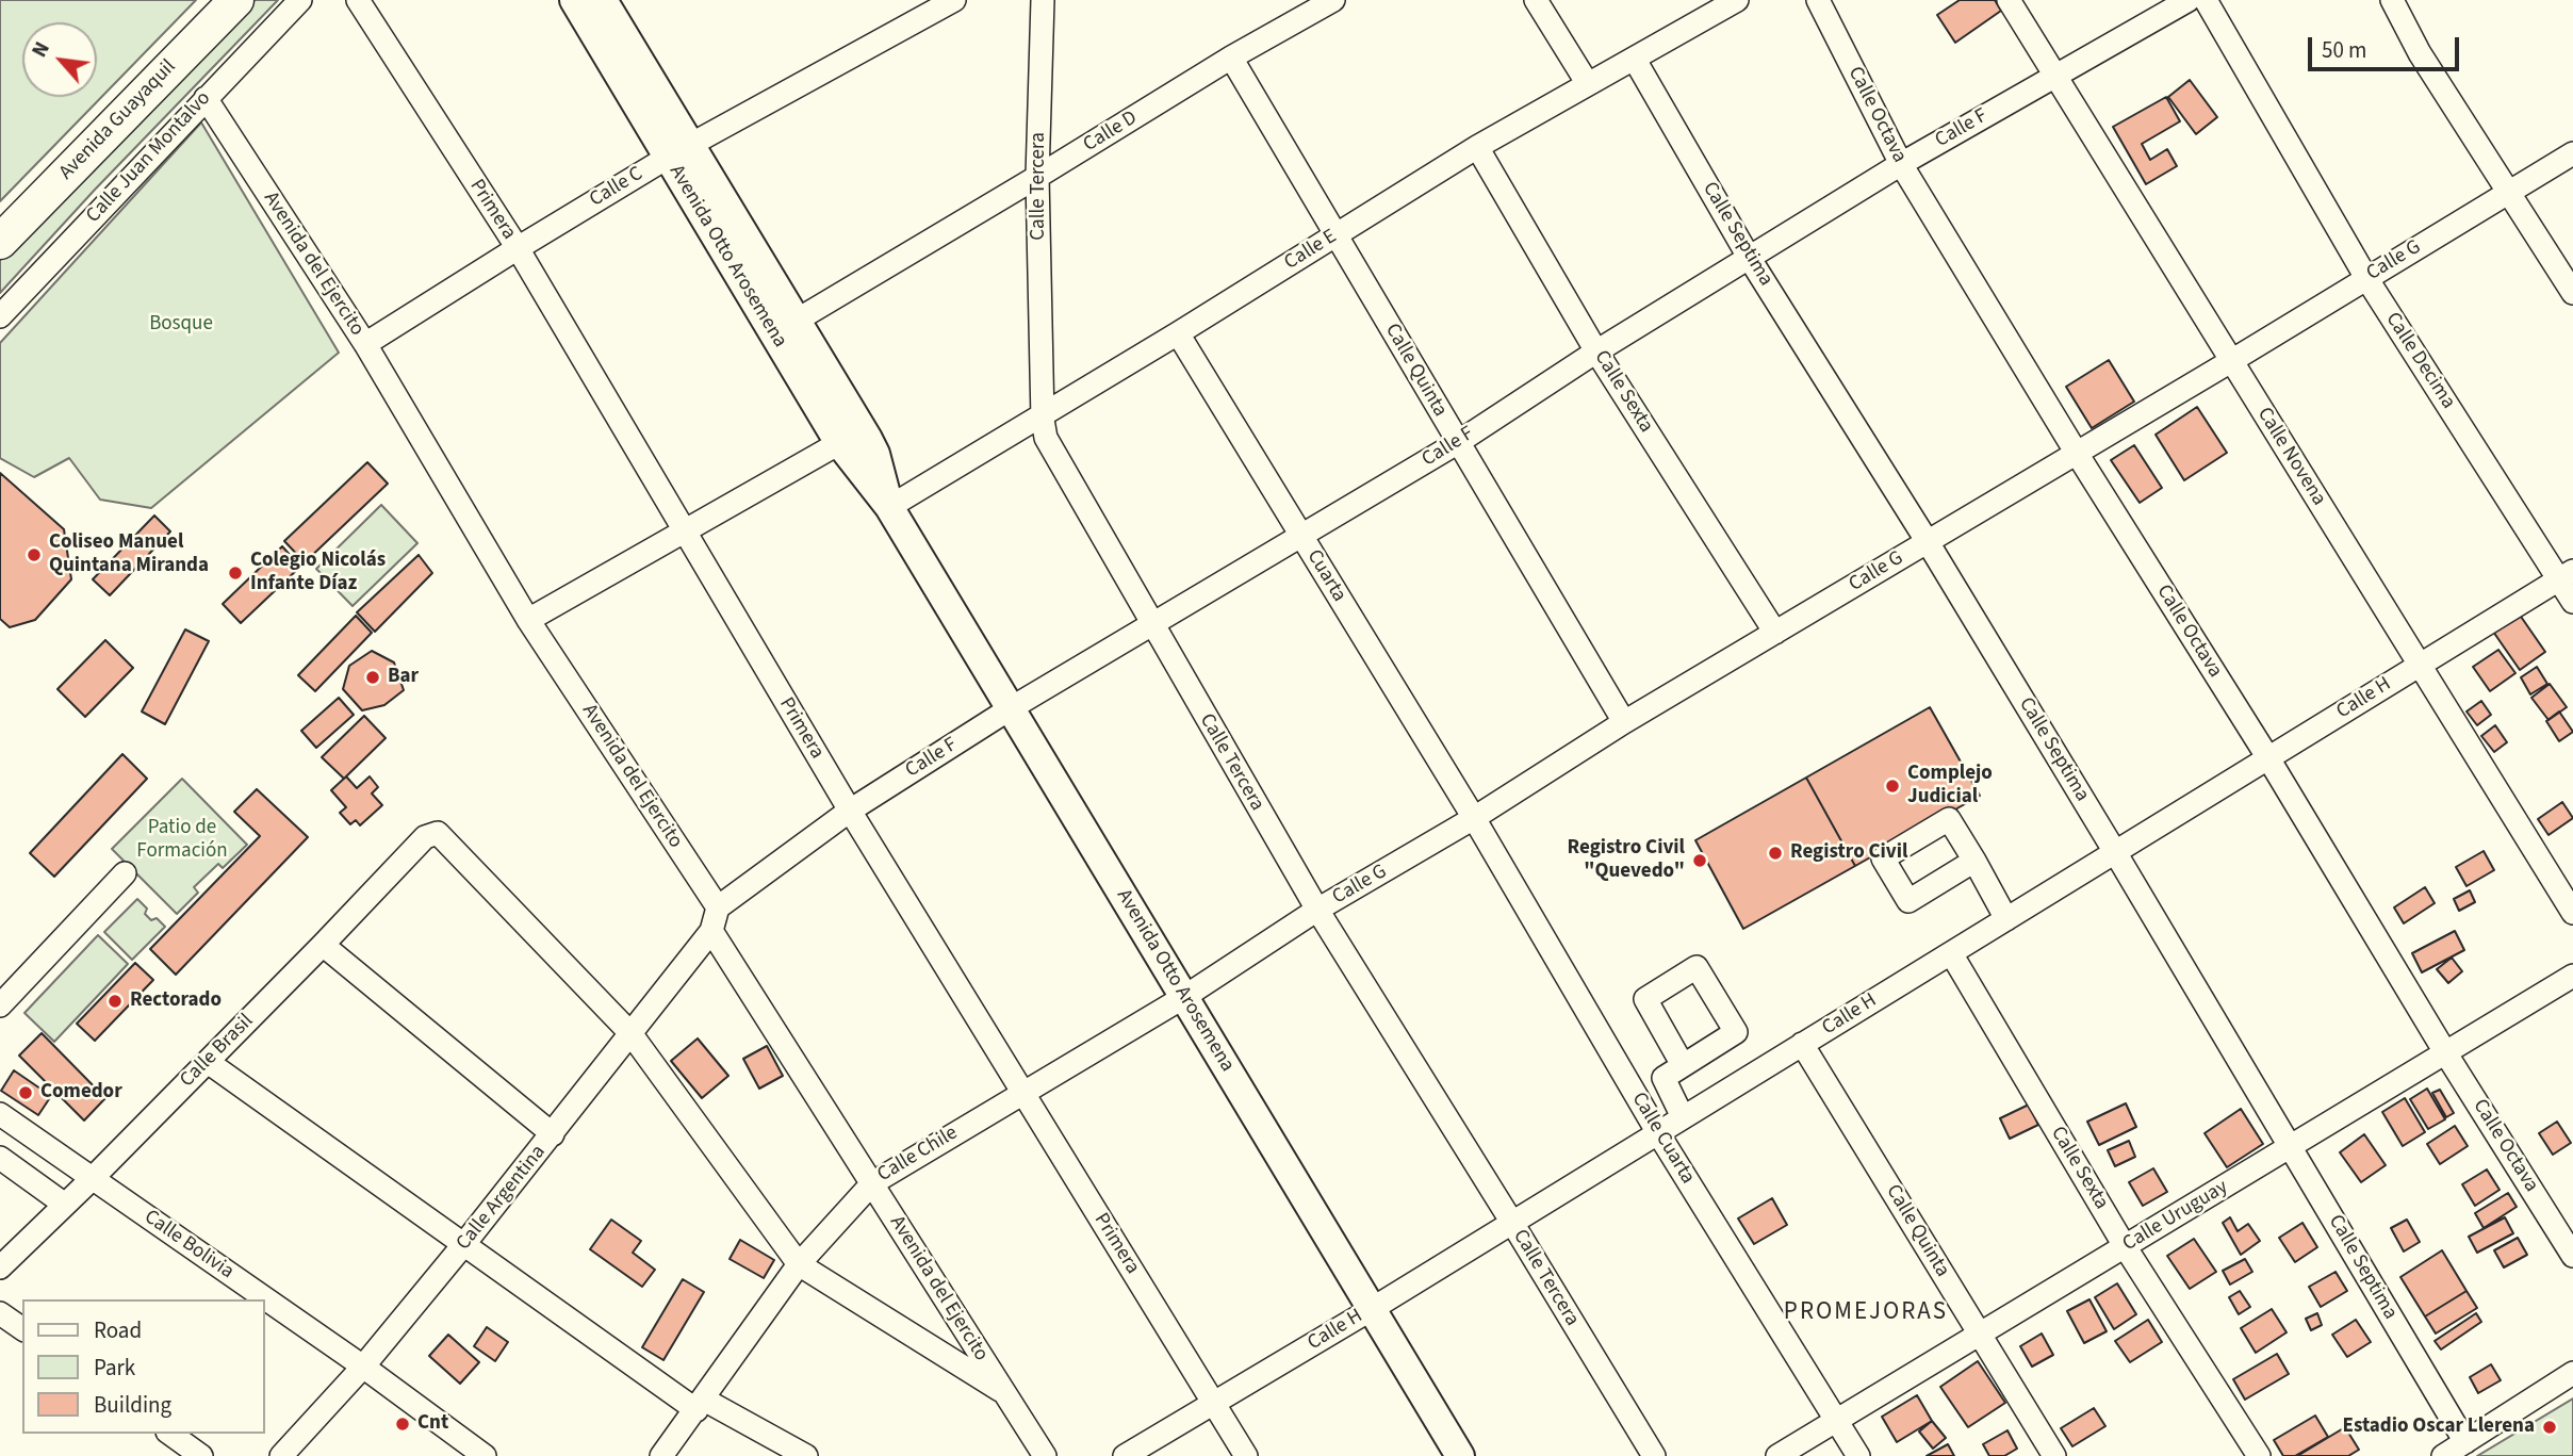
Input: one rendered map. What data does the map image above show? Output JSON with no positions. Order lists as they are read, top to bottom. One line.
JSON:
{"streets":{"highway":["Avenida Guayaquil"],"main road":["Avenida Otto Arosemena"],"street":["Calle Octava","Calle F","Calle D","Calle Juan Montalvo","Calle Tercera","Calle C","Primera","Calle Septima","Calle E","Calle G","Avenida del Ejercito","Calle Decima","Calle Quinta","Calle Sexta","Calle Novena","Cuarta","Calle H","Calle Brasil","Calle Cuarta","Calle Chile","Calle Argentina","Calle Uruguay","Calle Bolivia"]},"crossings":[["Calle Octava","Calle F"],["Calle Octava","Calle G"],["Calle Octava","Calle H"],["Calle Octava","Calle Uruguay"],["Calle F","Calle Tercera"],["Calle F","Primera"],["Calle F","Calle Septima"],["Calle F","Avenida Otto Arosemena"],["Calle F","Avenida del Ejercito"],["Calle F","Calle Quinta"],["Calle F","Calle Sexta"],["Calle F","Calle Novena"],["Calle F","Cuarta"],["Calle D","Calle Tercera"],["Calle D","Avenida Otto Arosemena"],["Calle D","Calle Quinta"],["Calle Juan Montalvo","Avenida del Ejercito"],["Calle Tercera","Calle E"],["Calle Tercera","Calle G"],["Calle Tercera","Calle H"],["Calle C","Primera"],["Calle C","Avenida Otto Arosemena"],["Calle C","Avenida del Ejercito"],["Primera","Calle H"],["Primera","Calle Chile"],["Calle Septima","Calle E"],["Calle Septima","Calle G"],["Calle Septima","Calle H"],["Calle Septima","Calle Uruguay"],["Calle E","Avenida Otto Arosemena"],["Calle E","Calle Quinta"],["Calle E","Calle Sexta"],["Calle E","Cuarta"],["Avenida Otto Arosemena","Calle G"],["Avenida Otto Arosemena","Calle H"],["Avenida Otto Arosemena","Calle Chile"],["Calle G","Calle Decima"],["Calle G","Calle Quinta"],["Calle G","Calle Sexta"],["Calle G","Calle Novena"],["Calle G","Cuarta"],["Calle G","Calle Cuarta"],["Calle G","Calle Chile"],["Avenida del Ejercito","Calle Chile"],["Avenida del Ejercito","Calle Argentina"],["Calle Decima","Calle H"],["Calle Quinta","Calle H"],["Calle Quinta","Calle Uruguay"],["Calle Sexta","Calle H"],["Calle Sexta","Calle Uruguay"],["Calle Novena","Calle H"],["Cuarta","Calle Cuarta"],["Calle H","Calle Cuarta"],["Calle Brasil","Calle Argentina"],["Calle Brasil","Calle Bolivia"],["Calle Cuarta","Calle Uruguay"],["Calle Argentina","Calle Bolivia"]],"districts":["PROMEJORAS"],"parks":["Bosque","Patio de Formación"],"places":["Coliseo Manuel Quintana Miranda","Colegio Nicolás Infante Díaz","Bar","Complejo Judicial","Registro Civil","Registro Civil \"Quevedo\"","Rectorado","Comedor","Cnt","Estadio Oscar Llerena"],"legend":["Road","Park","Building"],"scale_bar":"50 m","north":"top left"}
